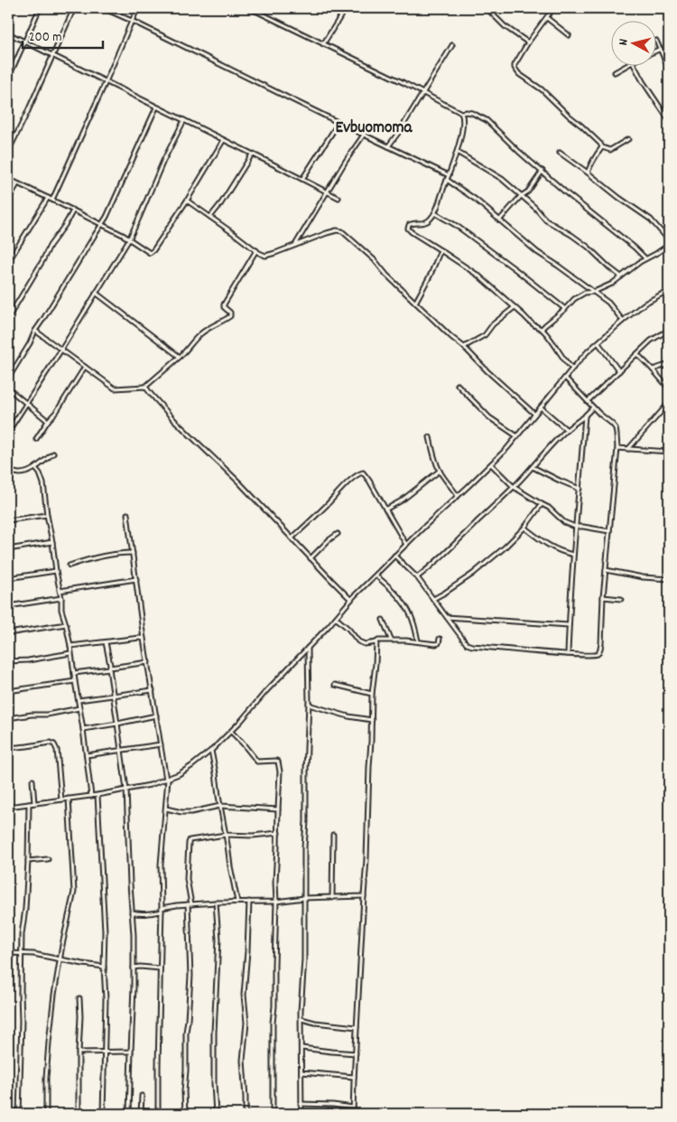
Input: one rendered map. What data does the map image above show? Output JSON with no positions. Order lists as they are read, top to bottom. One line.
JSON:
{"districts":["Evbuomoma"],"scale_bar":"200 m","north":"left"}
